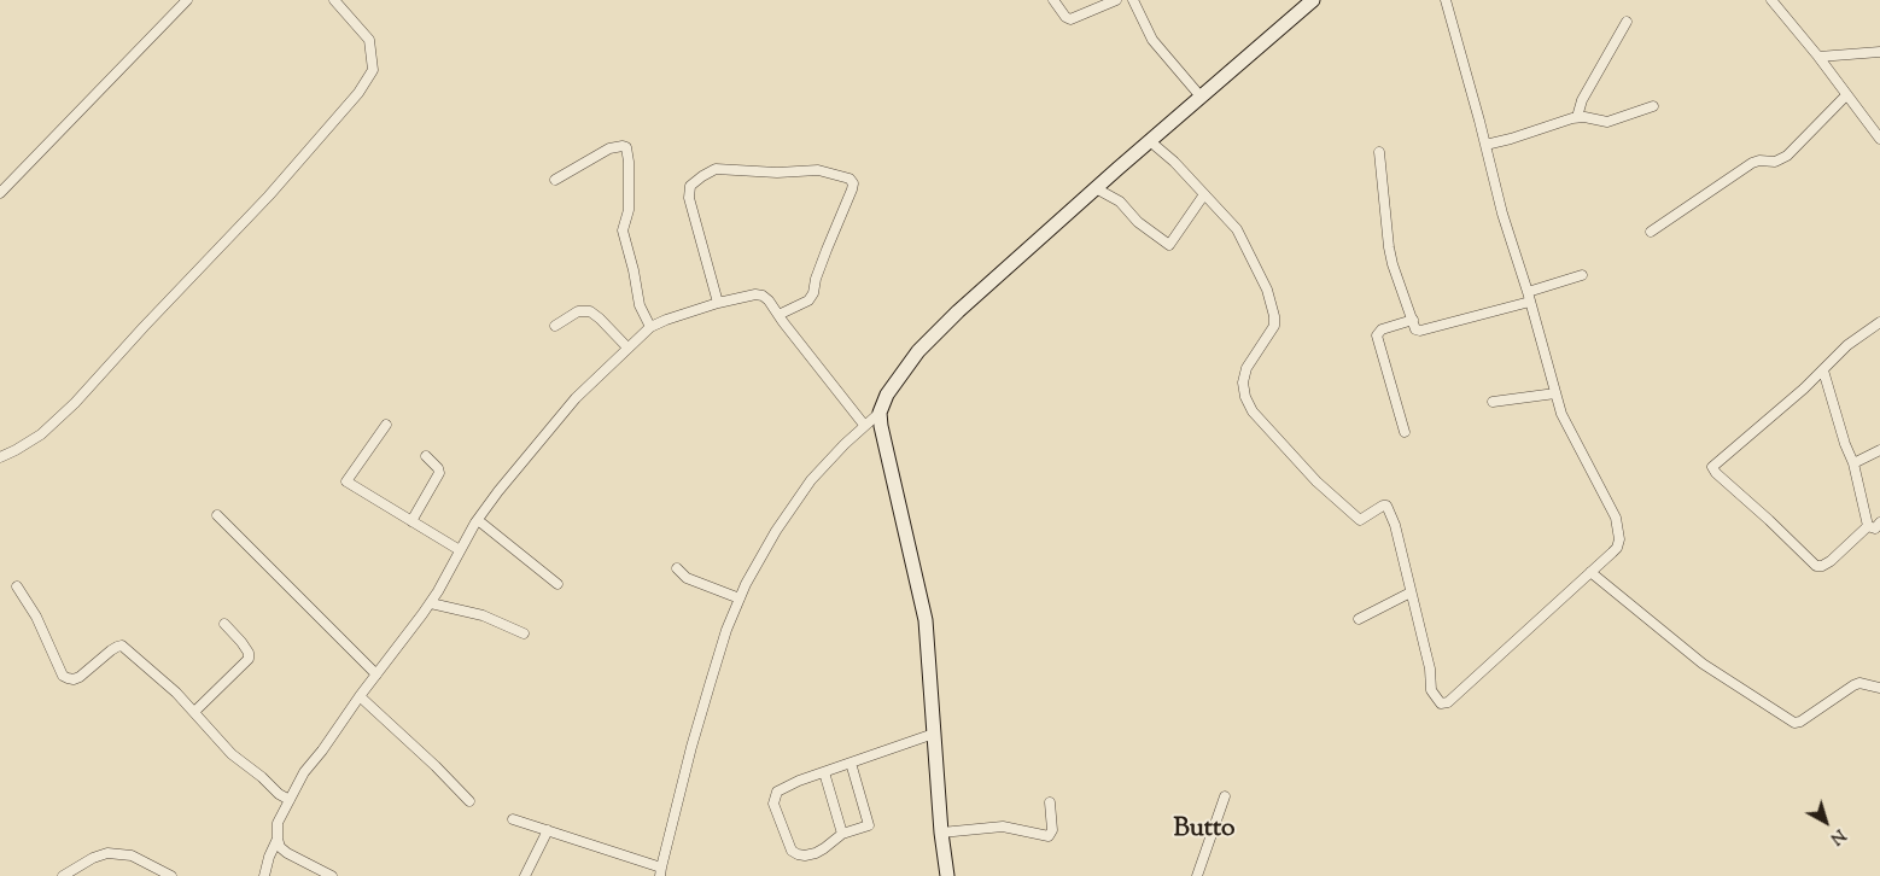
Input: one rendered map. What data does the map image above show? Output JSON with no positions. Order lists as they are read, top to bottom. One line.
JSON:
{"districts":["Butto"],"north":"bottom right"}
